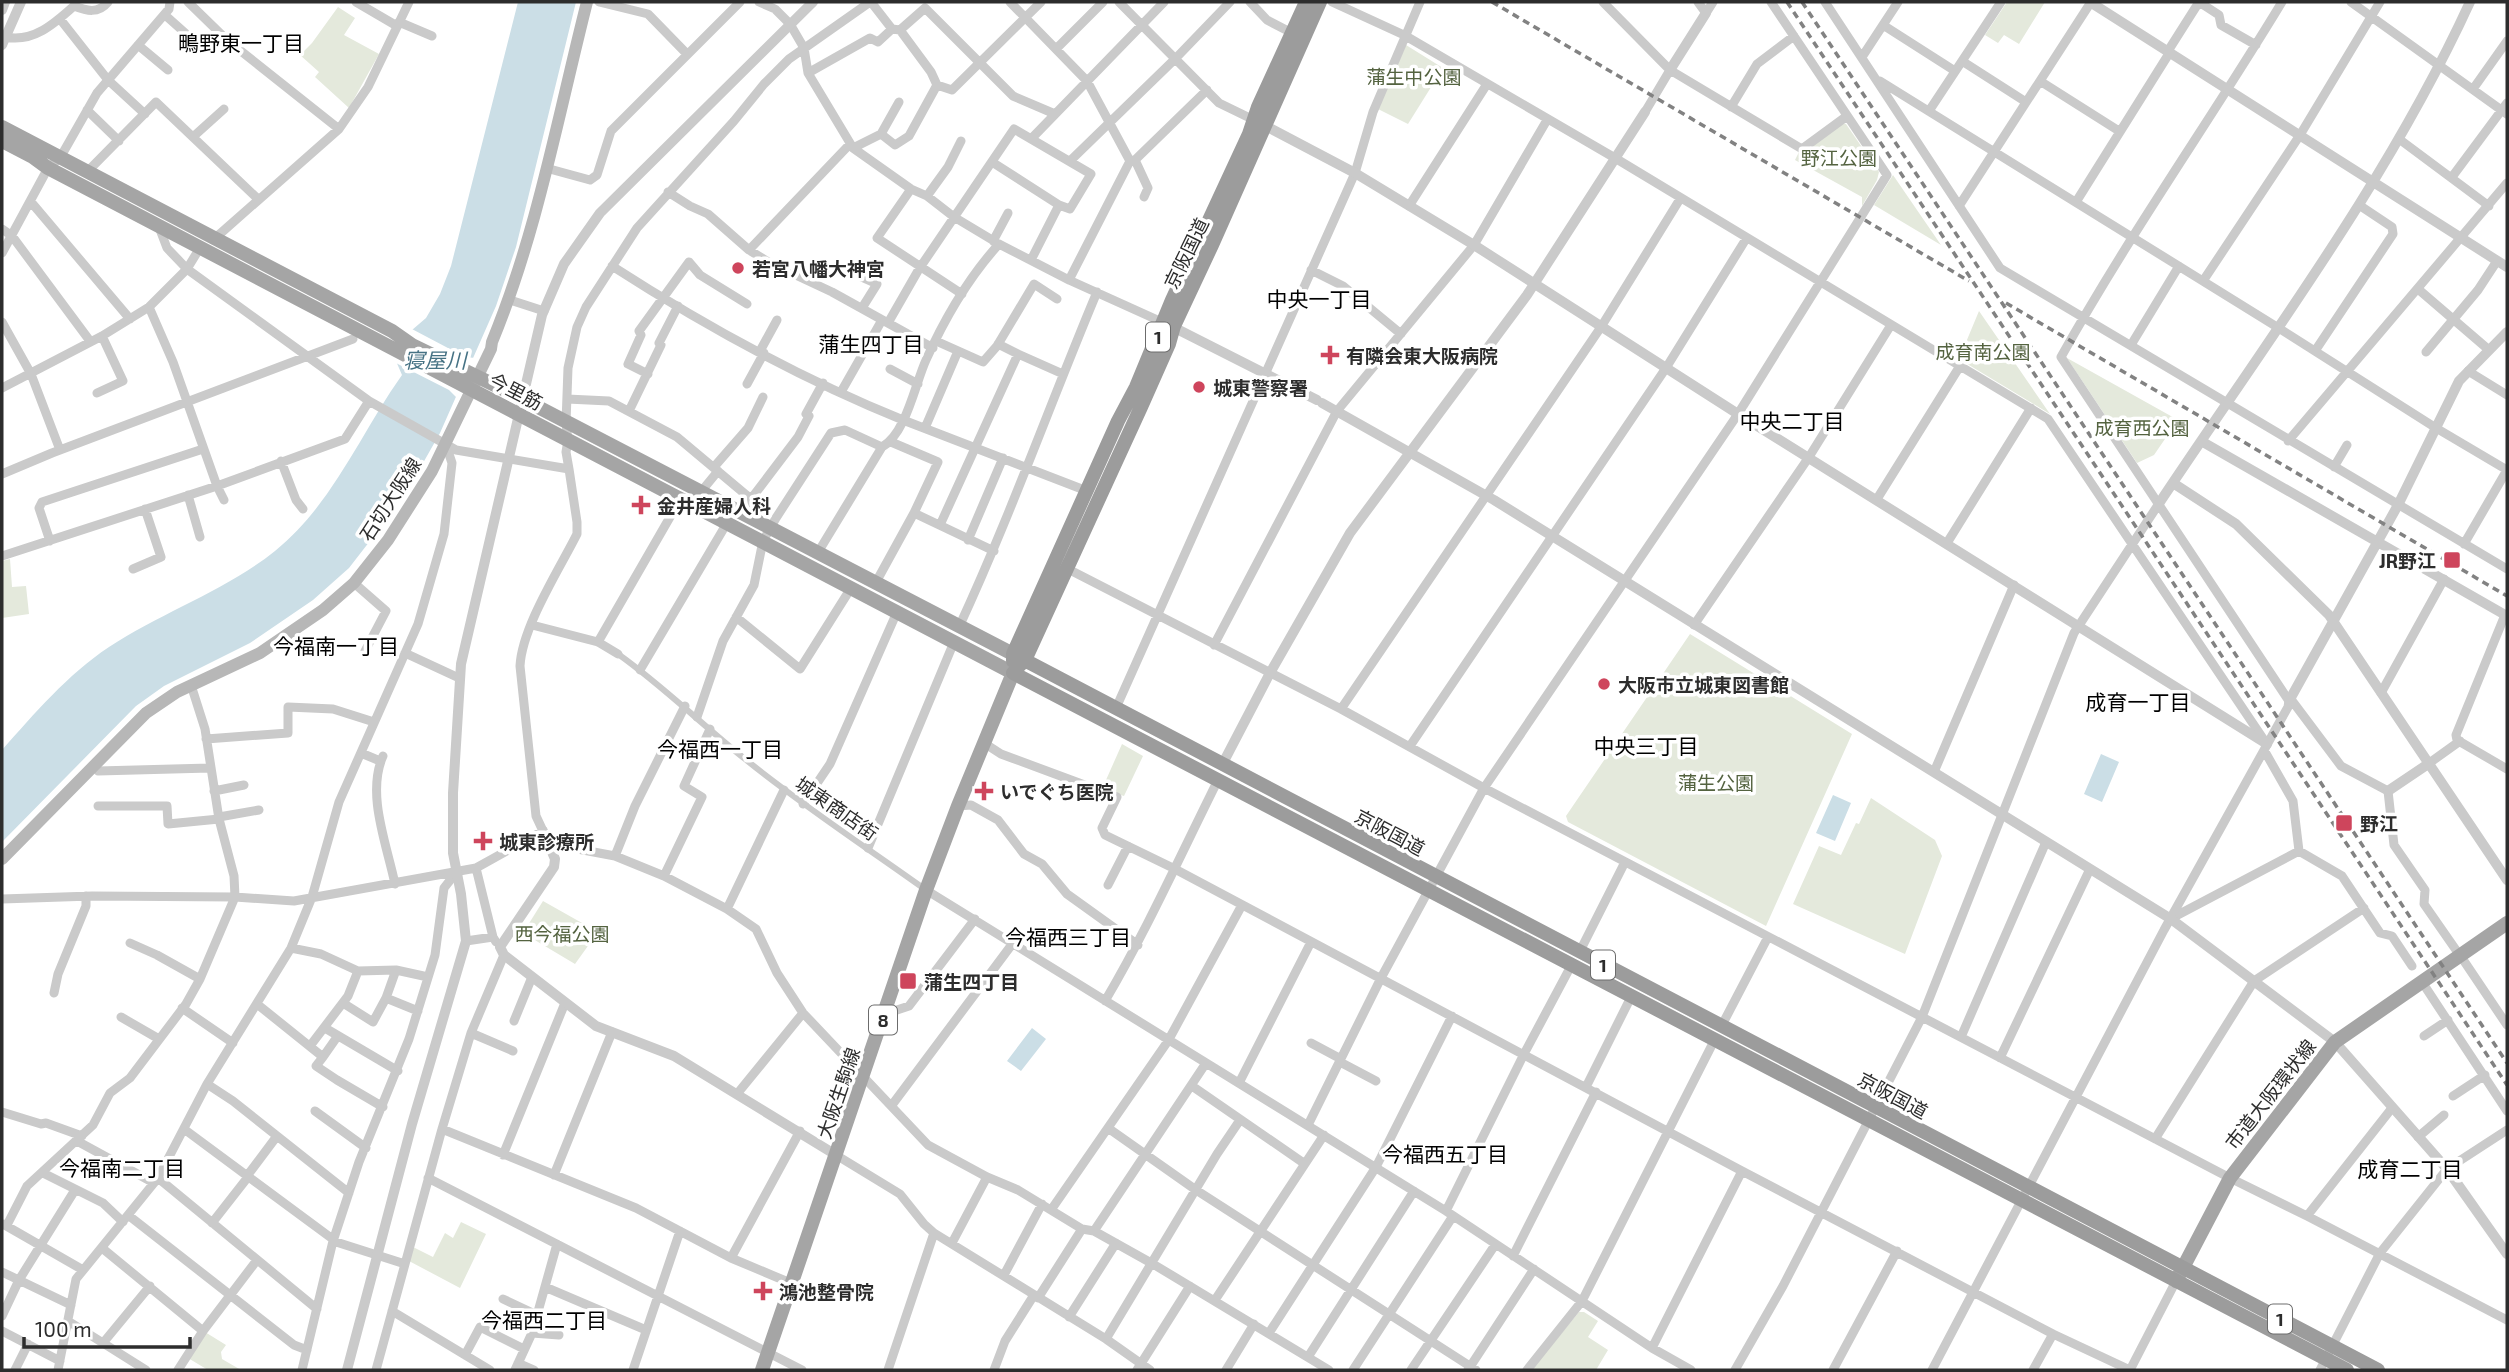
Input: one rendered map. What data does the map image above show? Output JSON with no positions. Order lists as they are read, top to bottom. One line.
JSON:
{"streets":{"highway":["京阪国道","1"],"main road":["今里筋","石切大阪線","8","大阪生駒線","市道大阪環状線"],"street":["城東商店街"]},"crossings":[["京阪国道","今里筋"],["京阪国道","大阪生駒線"],["京阪国道","市道大阪環状線"],["今里筋","石切大阪線"],["今里筋","大阪生駒線"],["城東商店街","大阪生駒線"]],"districts":["鴫野東一丁目","中央一丁目","蒲生四丁目","中央二丁目","今福南一丁目","成育一丁目","中央三丁目","今福西一丁目","今福西三丁目","今福西五丁目","今福南二丁目","成育二丁目","今福西二丁目"],"water":["寝屋川"],"parks":["蒲生中公園","野江公園","成育南公園","成育西公園","蒲生公園","西今福公園"],"places":{"other":["若宮八幡大神宮","城東警察署","大阪市立城東図書館"],"health":["有隣会東大阪病院","金井産婦人科","いでぐち医院","城東診療所","鴻池整骨院"],"transit":["JR野江","野江","蒲生四丁目"]},"scale_bar":"100 m"}
